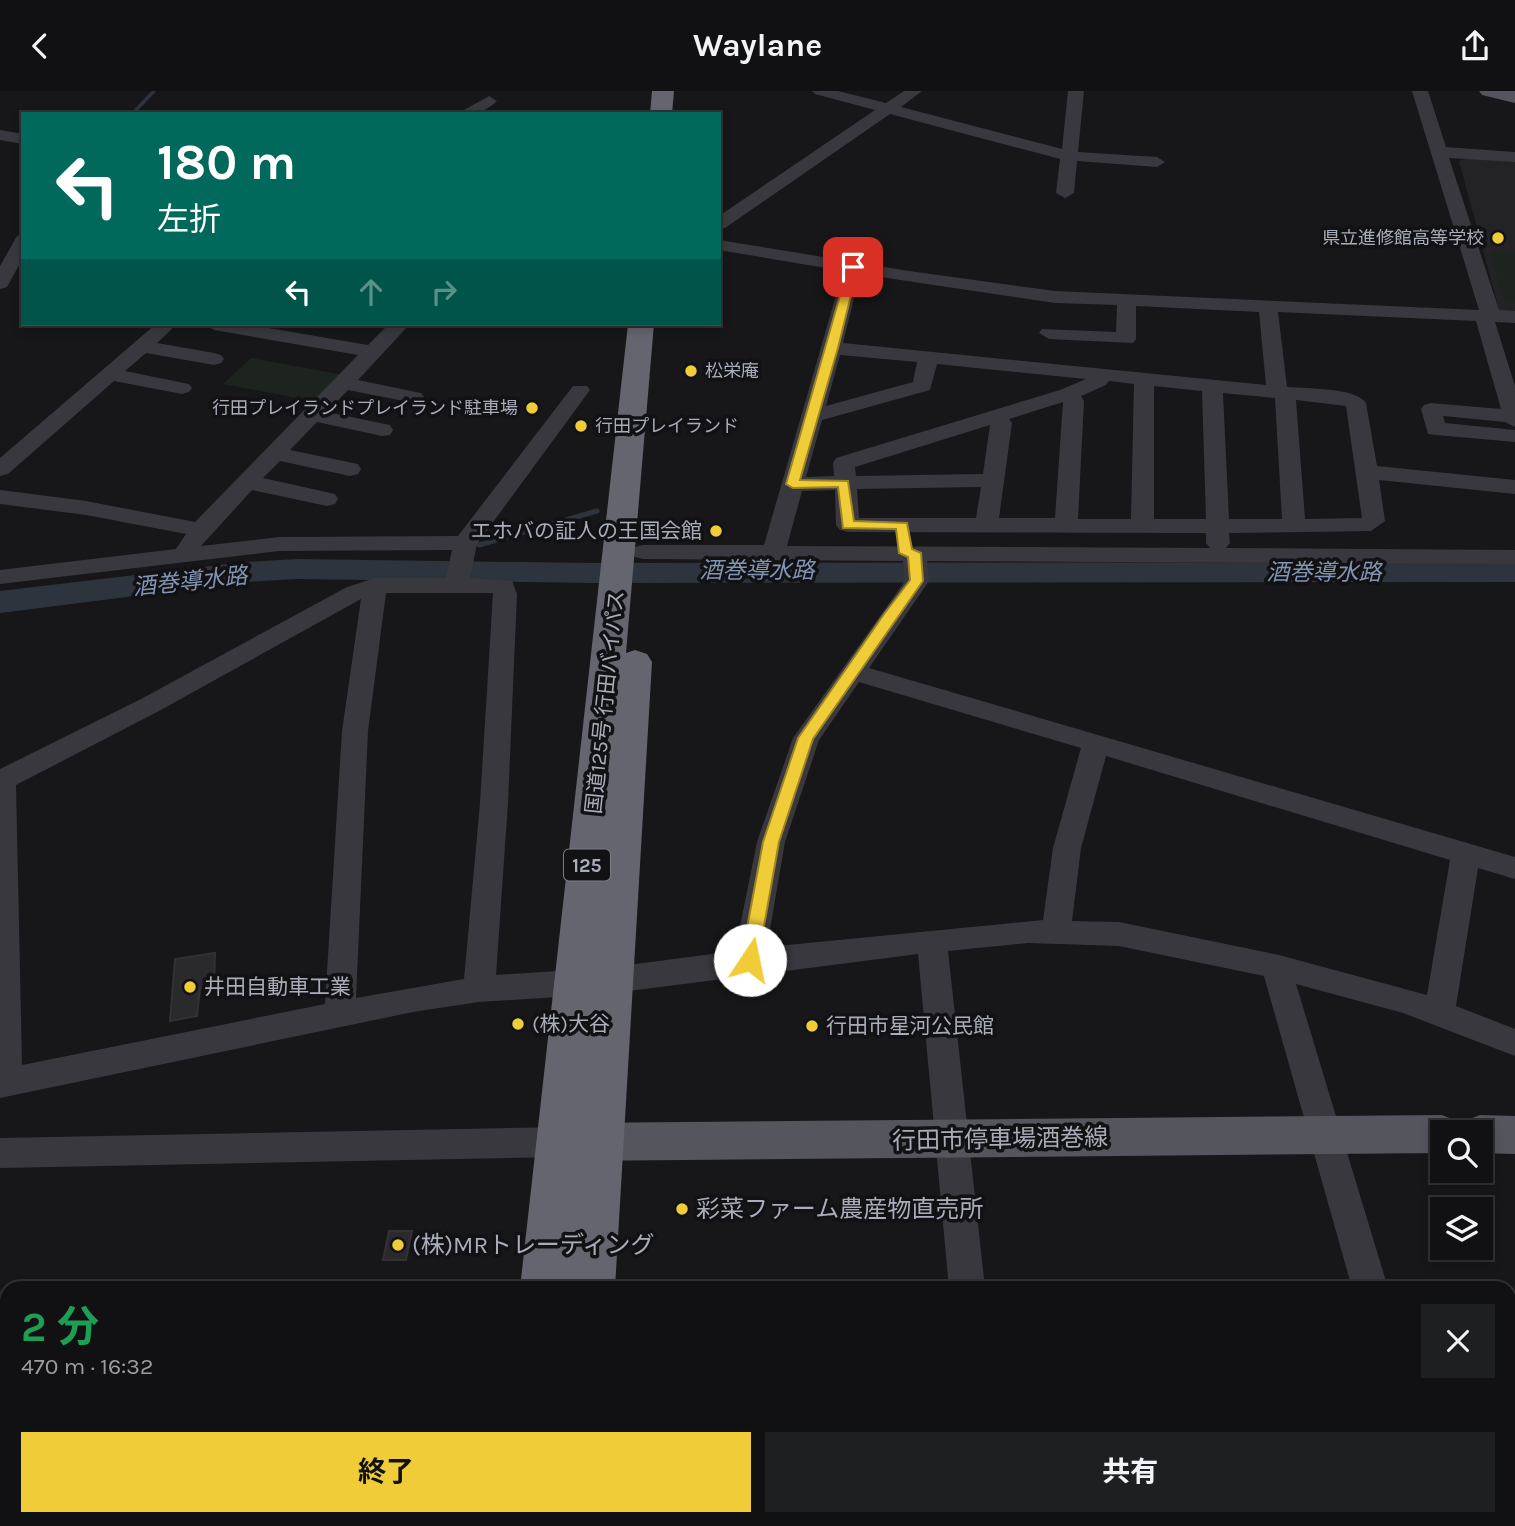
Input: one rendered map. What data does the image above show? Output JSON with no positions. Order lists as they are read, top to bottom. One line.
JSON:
{"streets":{"highway":["国道125号 行田バイパス","125"],"main road":["行田市停車場酒巻線"]},"crossings":[["国道125号 行田バイパス","行田市停車場酒巻線"]],"water":["酒巻導水路"],"places":["県立進修館高等学校","松栄庵","行田プレイランドプレイランド駐車場","行田プレイランド","エホバの証人の王国会館","井田自動車工業","(株)大谷","行田市星河公民館","彩菜ファーム農産物直売所","(株)MRトレーディング"],"page":{"header":"Waylane","turn":["180 m","左折"],"heading":["2 分","470 m · 16:32"],"buttons":["終了","共有"]}}
